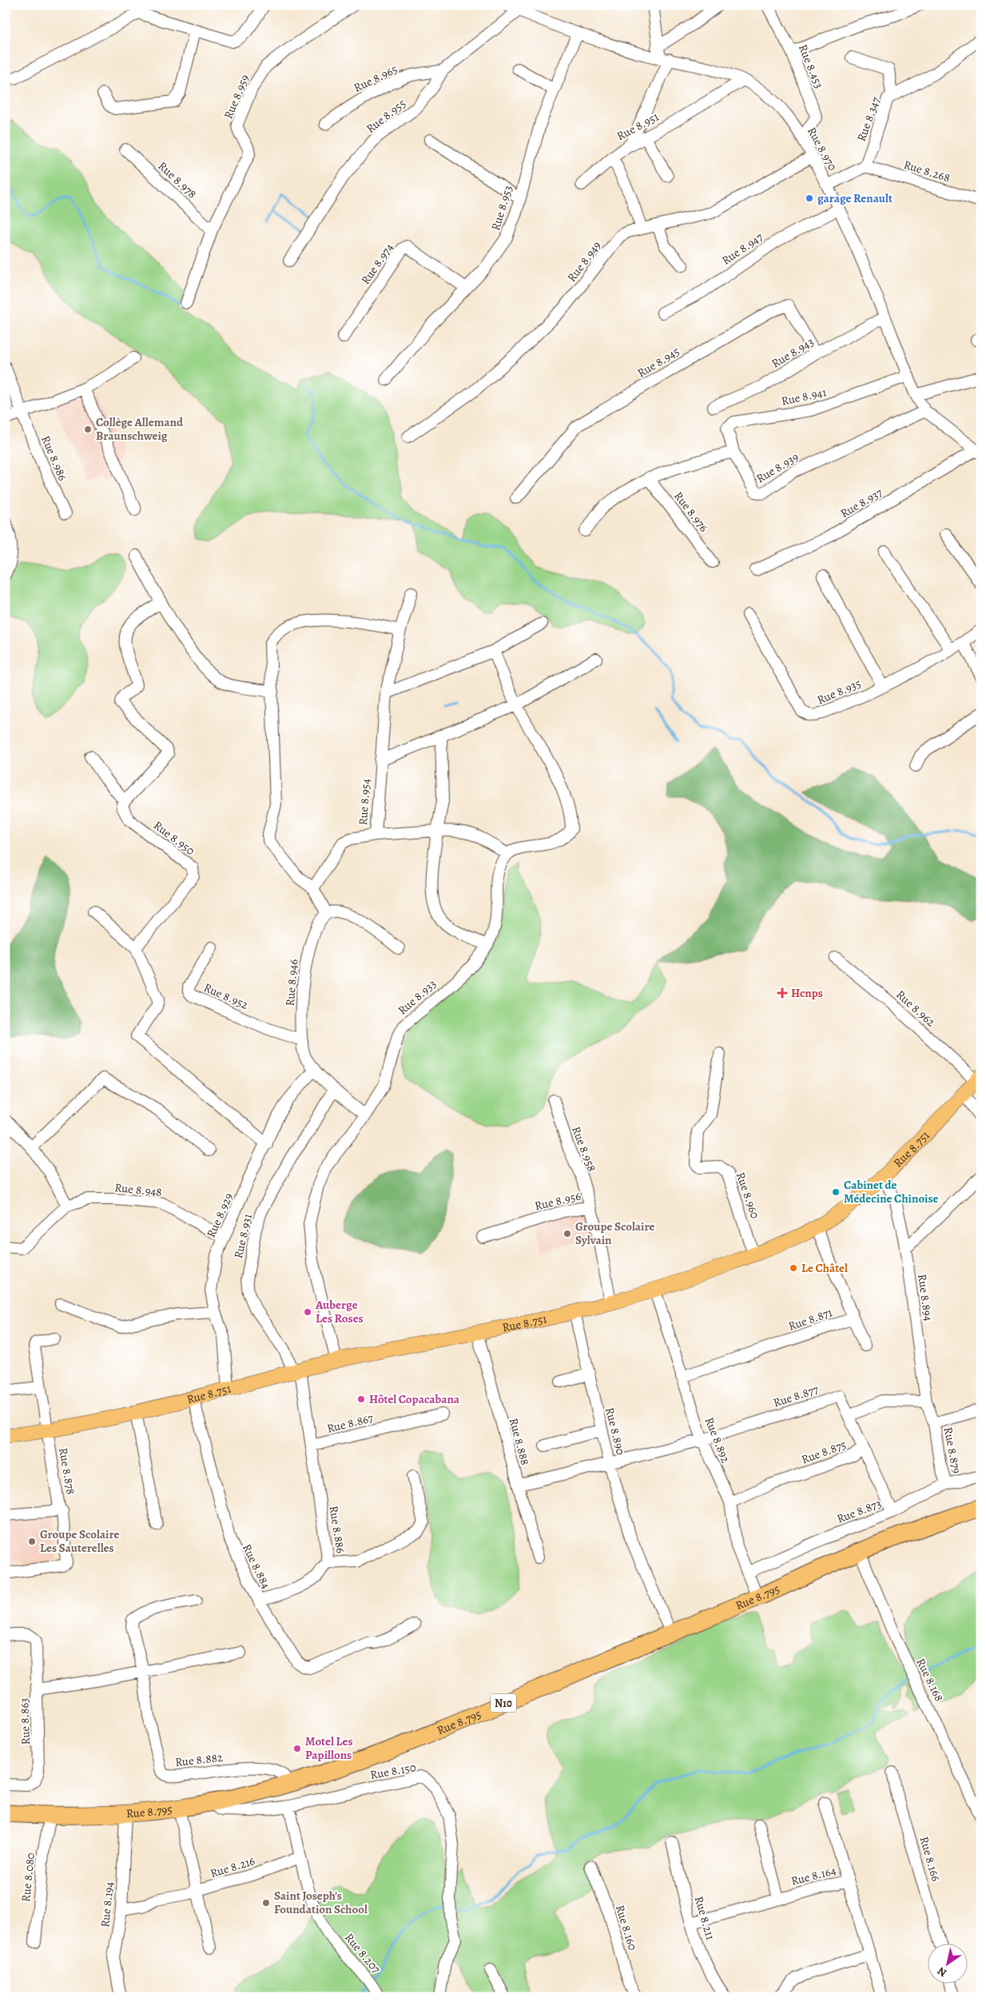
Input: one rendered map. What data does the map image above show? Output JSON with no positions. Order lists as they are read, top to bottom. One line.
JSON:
{"streets":{"highway":["Rue 8.795","N10"],"main road":["Rue 8.751"],"street":["Rue 8.453","Rue 8.965","Rue 8.959","Rue 8.955","Rue 8.347","Rue 8.951","Rue 8.970","Rue 8.268","Rue 8.978","Rue 8.953","Rue 8.947","Rue 8.949","Rue 8.974","Rue 8.943","Rue 8.945","Rue 8.941","Rue 8.986","Rue 8.939","Rue 8.937","Rue 8.976","Rue 8.935","Rue 8.954","Rue 8.950","Rue 8.946","Rue 8.952","Rue 8.933","Rue 8.962","Rue 8.958","Rue 8.948","Rue 8.960","Rue 8.956","Rue 8.929","Rue 8.931","Rue 8.894","Rue 8.871","Rue 8.877","Rue 8.867","Rue 8.890","Rue 8.892","Rue 8.888","Rue 8.879","Rue 8.875","Rue 8.878","Rue 8.873","Rue 8.886","Rue 8.884","Rue 8.168","Rue 8.863","Rue 8.882","Rue 8.150","Rue 8.166","Rue 8.216","Rue 8.164","Rue 8.080","Rue 8.194","Rue 8.211","Rue 8.160","Rue 8.207"]},"crossings":[["Rue 8.453","Rue 8.970"],["Rue 8.965","Rue 8.955"],["Rue 8.959","Rue 8.978"],["Rue 8.955","Rue 8.970"],["Rue 8.347","Rue 8.268"],["Rue 8.951","Rue 8.970"],["Rue 8.951","Rue 8.949"],["Rue 8.970","Rue 8.953"],["Rue 8.970","Rue 8.947"],["Rue 8.970","Rue 8.949"],["Rue 8.970","Rue 8.943"],["Rue 8.970","Rue 8.941"],["Rue 8.970","Rue 8.939"],["Rue 8.970","Rue 8.937"],["Rue 8.953","Rue 8.974"],["Rue 8.943","Rue 8.945"],["Rue 8.941","Rue 8.939"],["Rue 8.954","Rue 8.933"],["Rue 8.946","Rue 8.952"],["Rue 8.946","Rue 8.933"],["Rue 8.946","Rue 8.929"],["Rue 8.946","Rue 8.931"],["Rue 8.933","Rue 8.751"],["Rue 8.962","Rue 8.751"],["Rue 8.958","Rue 8.956"],["Rue 8.751","Rue 8.960"],["Rue 8.751","Rue 8.956"],["Rue 8.751","Rue 8.929"],["Rue 8.751","Rue 8.931"],["Rue 8.751","Rue 8.894"],["Rue 8.751","Rue 8.871"],["Rue 8.751","Rue 8.890"],["Rue 8.751","Rue 8.892"],["Rue 8.751","Rue 8.888"],["Rue 8.751","Rue 8.878"],["Rue 8.751","Rue 8.886"],["Rue 8.751","Rue 8.884"],["Rue 8.948","Rue 8.929"],["Rue 8.931","Rue 8.886"],["Rue 8.894","Rue 8.879"],["Rue 8.871","Rue 8.892"],["Rue 8.877","Rue 8.890"],["Rue 8.877","Rue 8.892"],["Rue 8.877","Rue 8.875"],["Rue 8.867","Rue 8.886"],["Rue 8.890","Rue 8.892"],["Rue 8.892","Rue 8.875"],["Rue 8.892","Rue 8.873"],["Rue 8.892","Rue 8.795"],["Rue 8.879","Rue 8.873"],["Rue 8.875","Rue 8.873"],["Rue 8.795","Rue 8.168"],["Rue 8.795","Rue 8.882"],["Rue 8.795","Rue 8.150"],["Rue 8.795","Rue 8.080"],["Rue 8.795","Rue 8.194"],["Rue 8.863","Rue 8.882"],["Rue 8.216","Rue 8.194"],["Rue 8.216","Rue 8.207"],["Rue 8.164","Rue 8.211"]],"places":{"other":["garage Renault","Collège Allemand Braunschweig","Cabinet de Médecine Chinoise","Groupe Scolaire Sylvain","Le Châtel","Auberge Les Roses","Hôtel Copacabana","Groupe Scolaire Les Sauterelles","Motel Les Papillons","Saint Joseph's Foundation School"],"health":["Hcnps"]},"north":"bottom left"}
